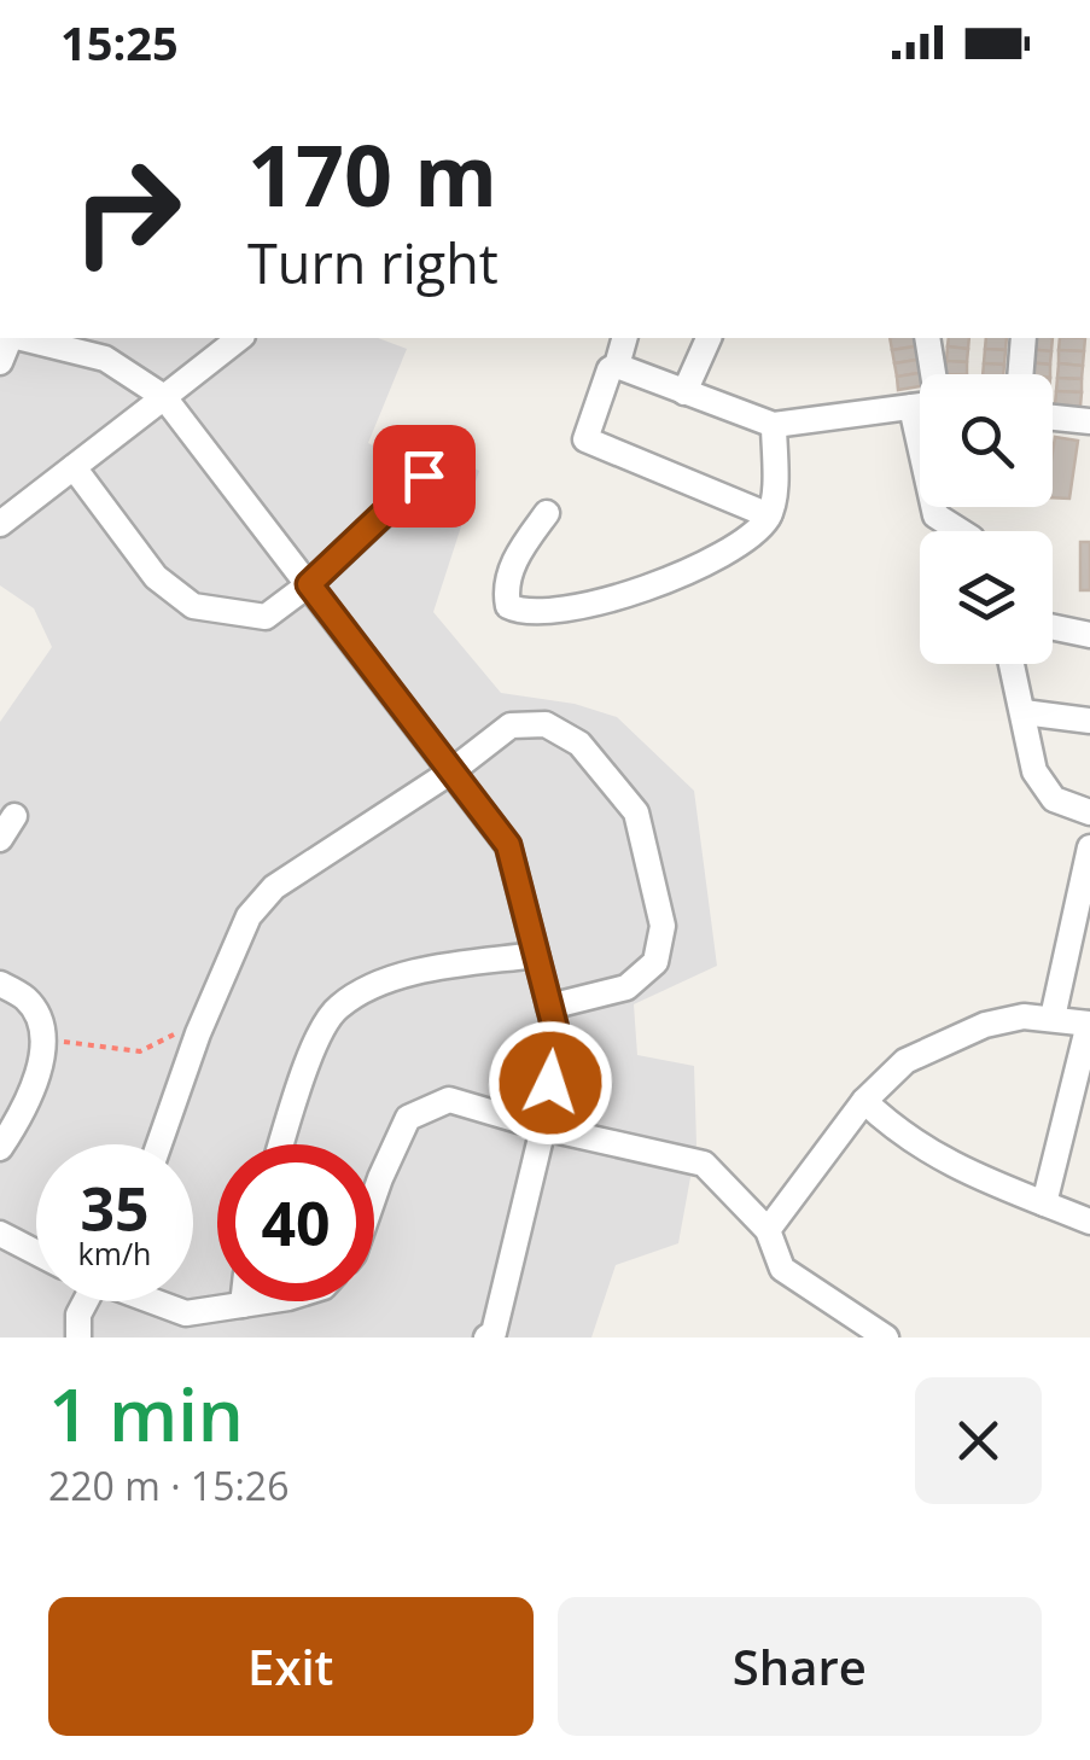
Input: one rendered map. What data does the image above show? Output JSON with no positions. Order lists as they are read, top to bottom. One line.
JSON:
{"page":{"status":"15:25","turn":["170 m","Turn right"],"speed":"35 km/h","limit":"40","heading":["1 min","220 m · 15:26"],"buttons":["Exit","Share"]}}
